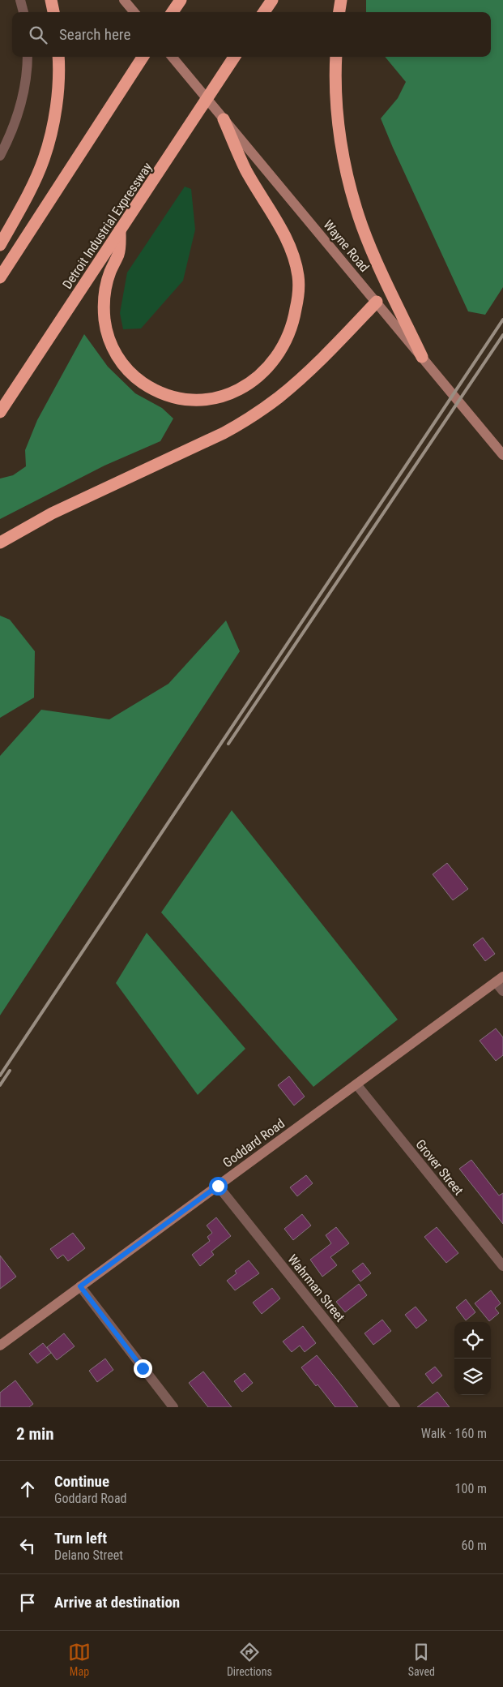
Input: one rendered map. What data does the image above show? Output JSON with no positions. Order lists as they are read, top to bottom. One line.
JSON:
{"streets":{"highway":["Detroit Industrial Expressway"],"main road":["Wayne Road","Goddard Road"],"street":["Grover Street","Wahrman Street"]},"crossings":[["Goddard Road","Grover Street"],["Goddard Road","Wahrman Street"]],"page":{"search":"Search here","heading":["2 min","Walk · 160 m"],"list":[["Continue","Goddard Road","100 m"],["Turn left","Delano Street","60 m"],"Arrive at destination"],"nav":["Map","Directions","Saved"]}}
